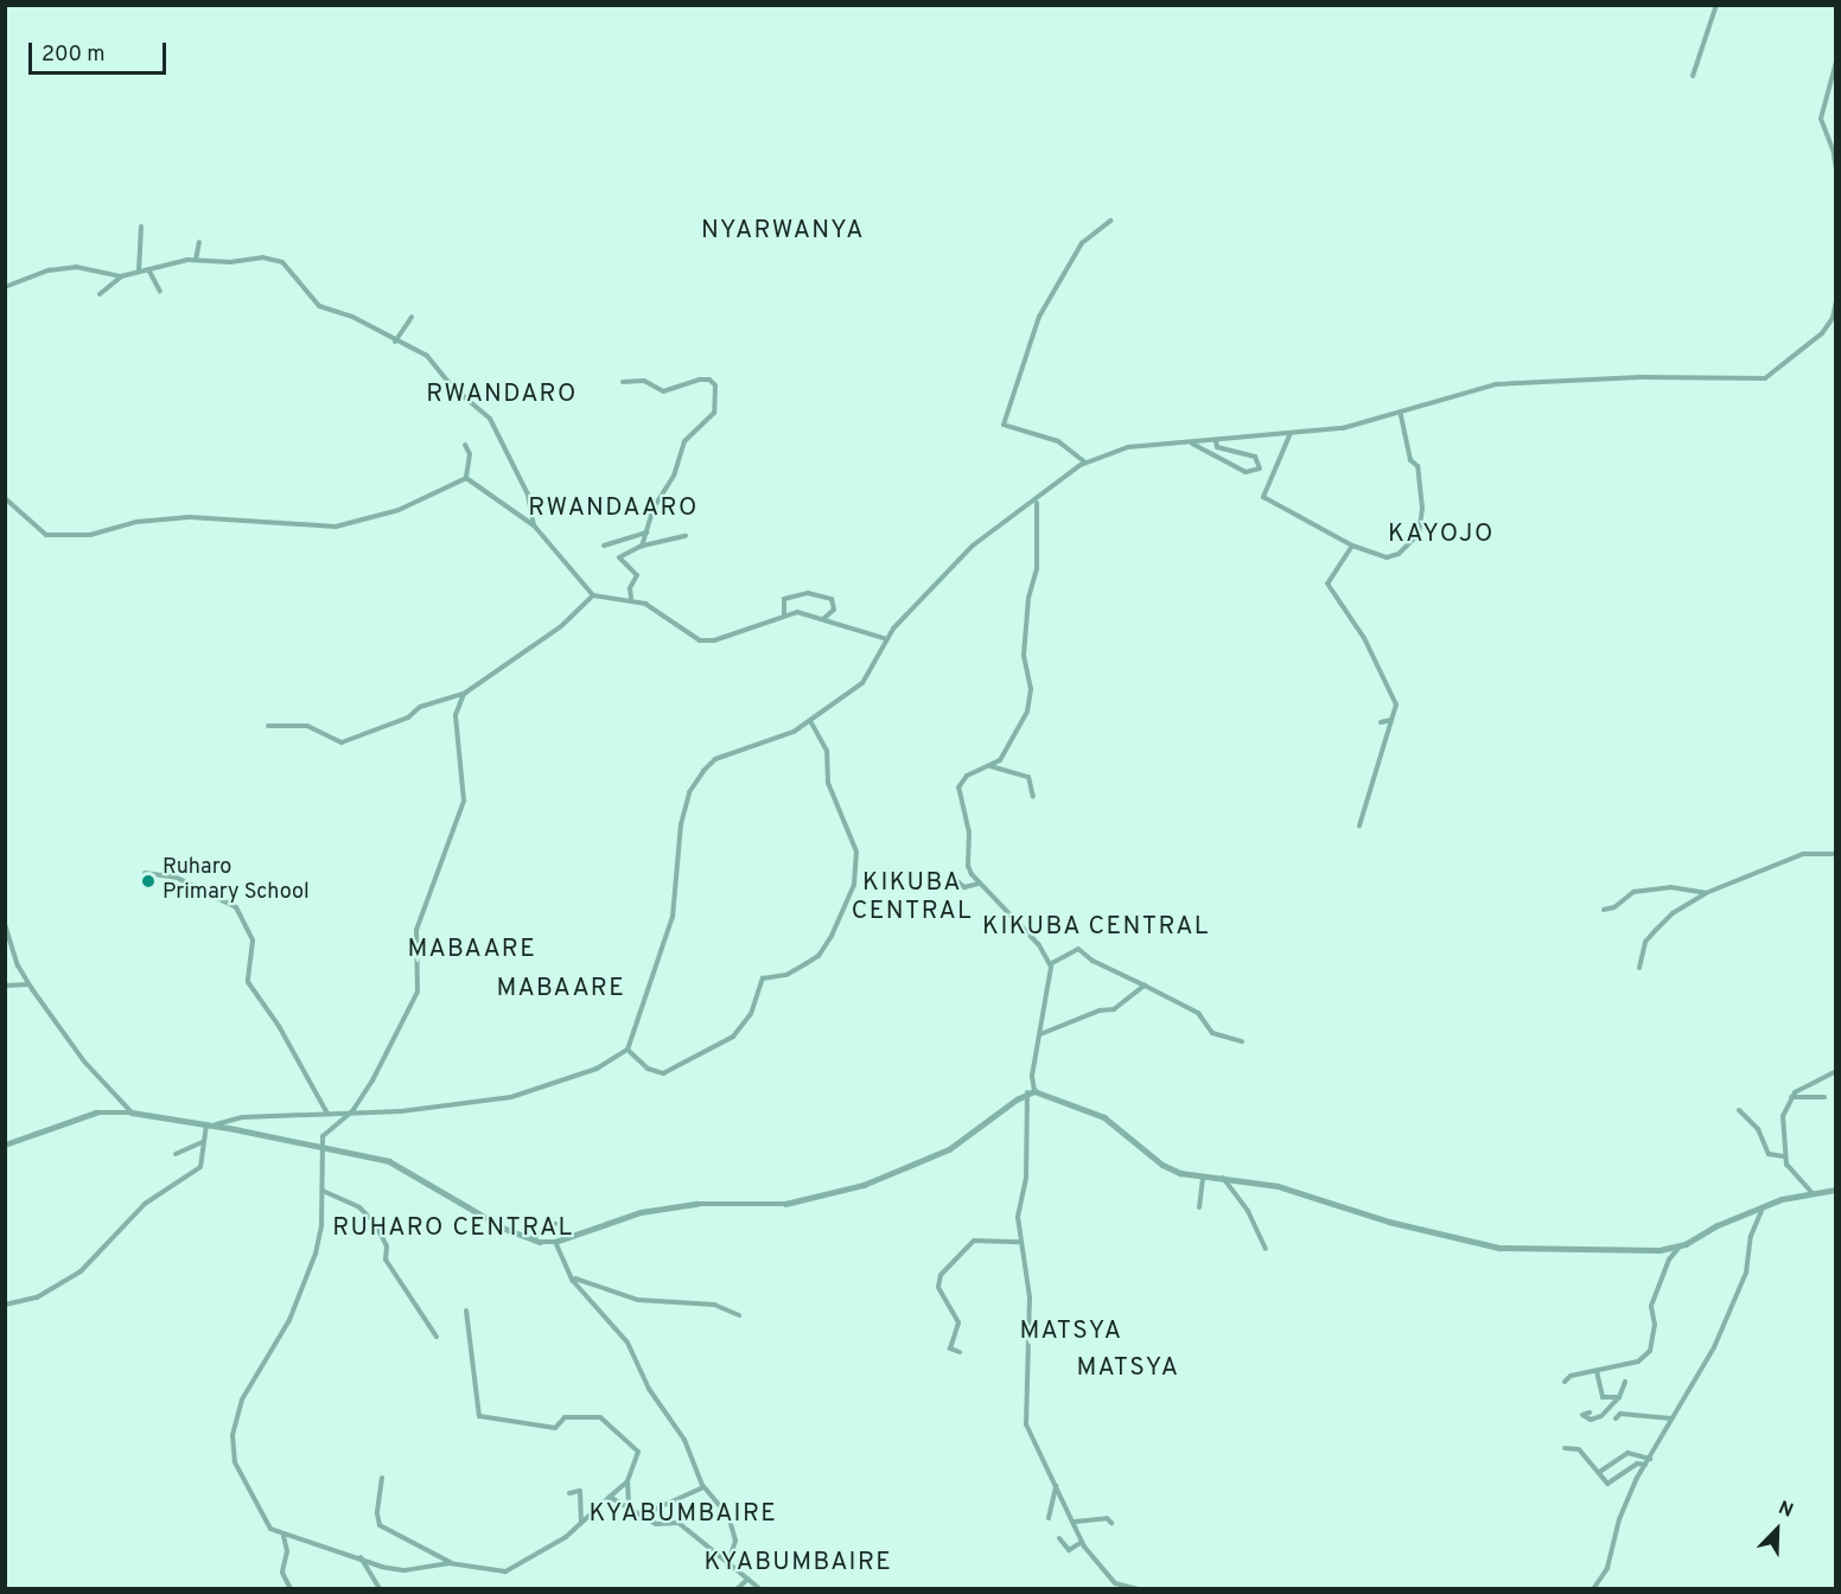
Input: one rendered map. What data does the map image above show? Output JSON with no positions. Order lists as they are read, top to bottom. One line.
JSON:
{"districts":["NYARWANYA","RWANDARO","RWANDAARO","KAYOJO","KIKUBA CENTRAL","KIKUBA CENTRAL","MABAARE","MABAARE","RUHARO CENTRAL","MATSYA","MATSYA","KYABUMBAIRE","KYABUMBAIRE"],"places":["Ruharo Primary School"],"scale_bar":"200 m","north":"top right"}
